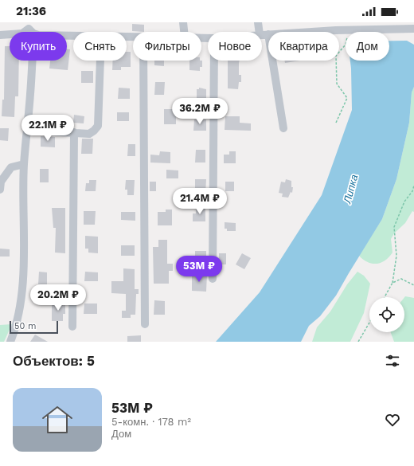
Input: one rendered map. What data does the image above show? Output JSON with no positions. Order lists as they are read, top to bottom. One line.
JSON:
{"water":["Липка"],"scale_bar":"50 m","page":{"status":"21:36","chip":["Купить","Снять","Фильтры","Новое","Квартира","Дом"],"price":["36.2M ₽","22.1M ₽","21.4M ₽","53M ₽","20.2M ₽"],"scale":"50 m","heading":"Объектов: 5","list":[{"name":"53M ₽","note":"5-комн. · 178 m² · Дом"}]}}
